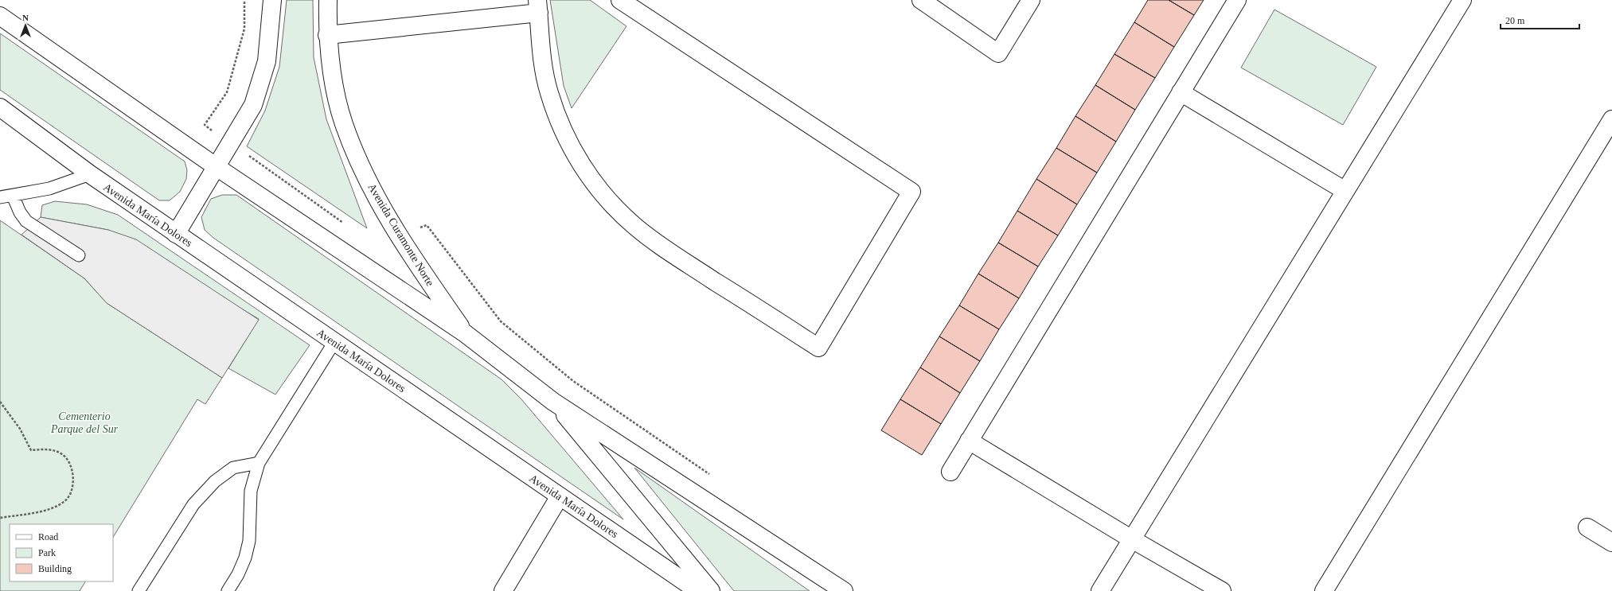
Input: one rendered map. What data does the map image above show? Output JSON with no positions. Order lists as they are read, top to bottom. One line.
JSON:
{"streets":{"street":["Avenida María Dolores","Avenida Curamonte Norte"]},"parks":["Cementerio Parque del Sur"],"legend":["Road","Park","Building"],"scale_bar":"20 m","north":"top"}
